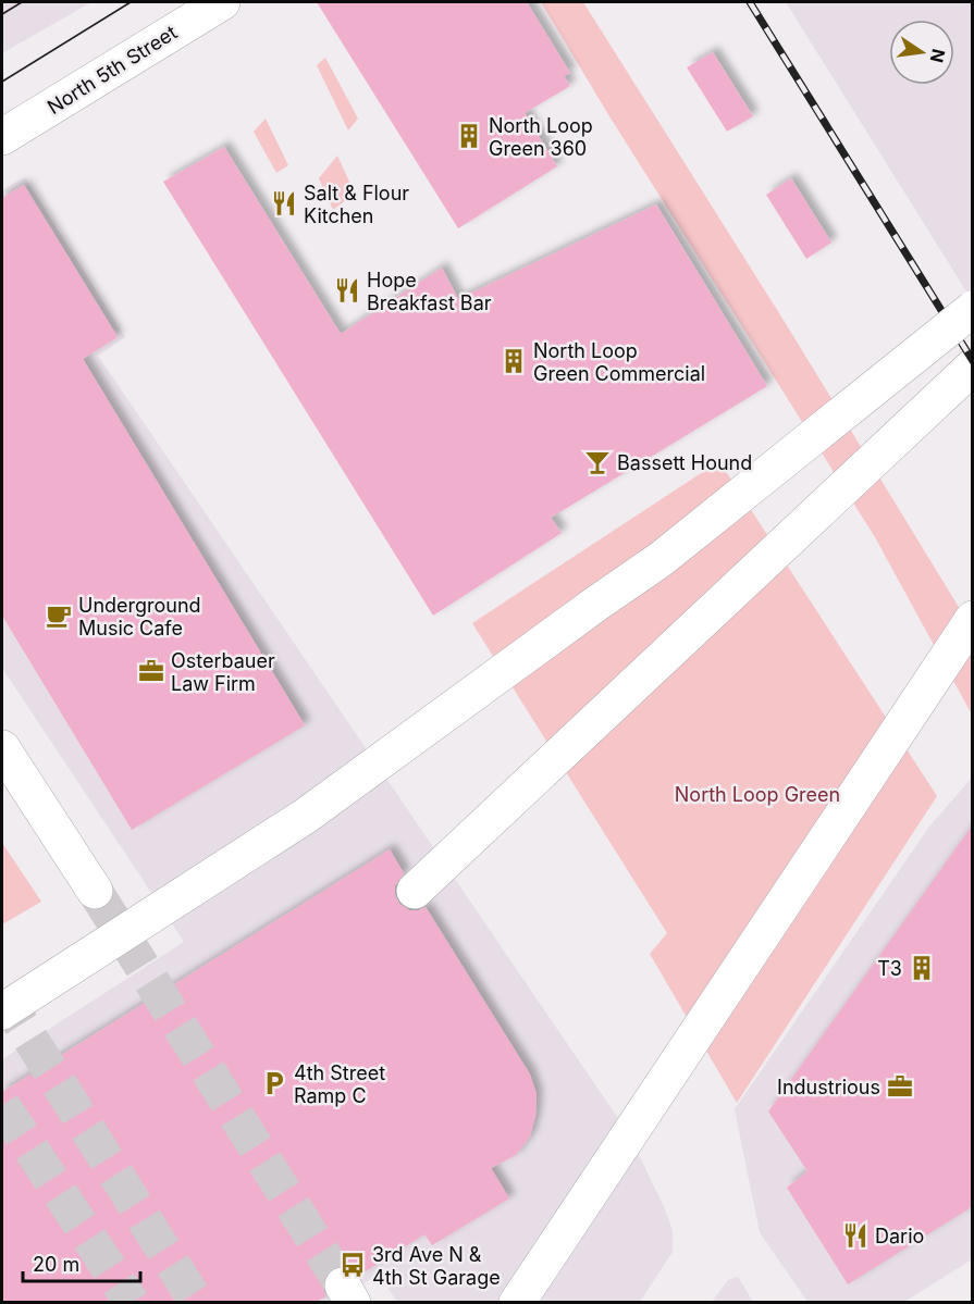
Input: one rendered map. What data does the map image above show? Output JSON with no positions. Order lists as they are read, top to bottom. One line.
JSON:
{"streets":{"main road":["North 5th Street"]},"parks":["North Loop Green"],"places":{"building":["North Loop Green 360","North Loop Green Commercial","T3"],"restaurant":["Salt & Flour Kitchen","Hope Breakfast Bar","Dario"],"bar":["Bassett Hound"],"cafe":["Underground Music Cafe"],"office":["Osterbauer Law Firm","Industrious"],"parking":["4th Street Ramp C"],"bus stop":["3rd Ave N & 4th St Garage"]},"scale_bar":"20 m","north":"right"}
